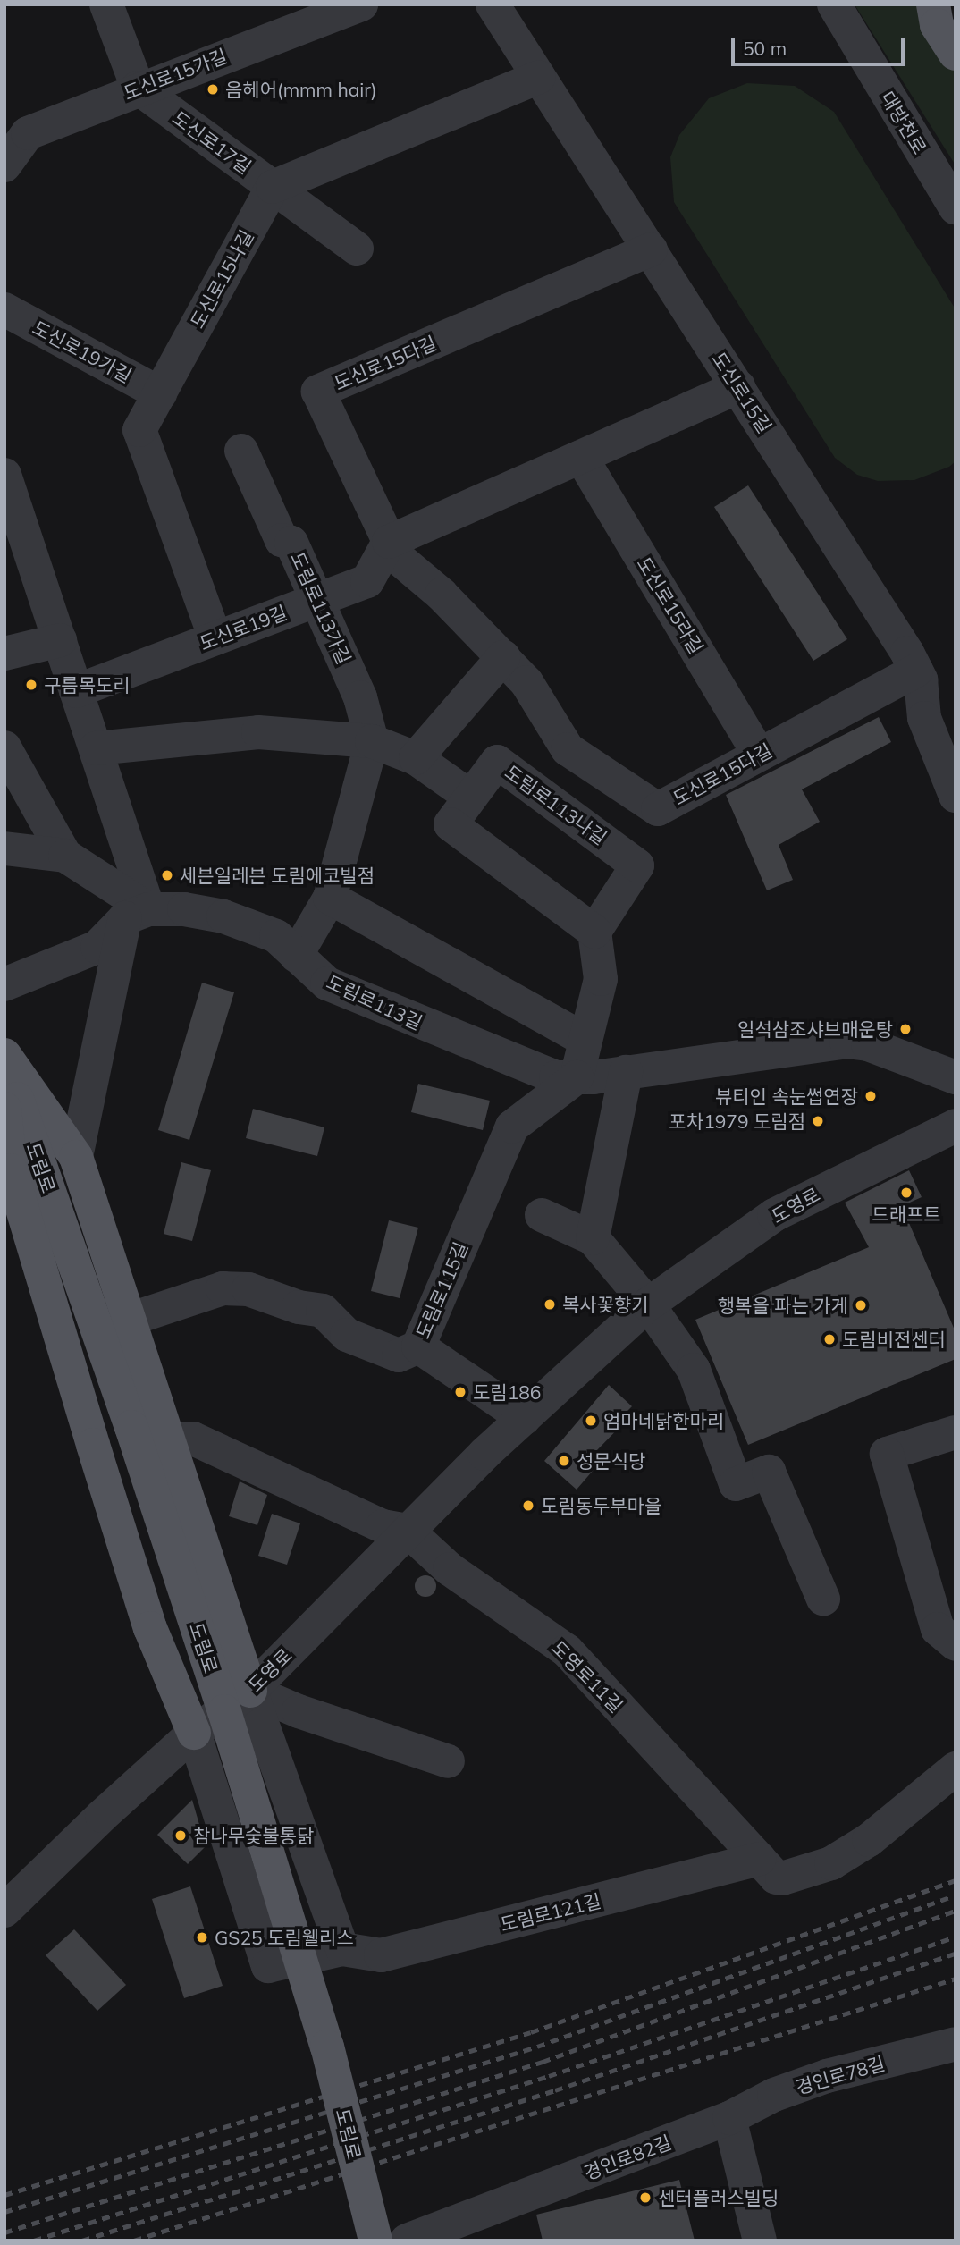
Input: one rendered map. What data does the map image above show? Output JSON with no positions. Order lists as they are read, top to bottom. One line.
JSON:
{"streets":{"main road":["도림로"],"street":["도신로15가길","대방천로","도신로17길","도신로15나길","도신로19가길","도신로15다길","도신로15길","도신로15라길","도림로113가길","도신로19길","도림로113나길","도림로113길","도영로","도림로115길","도영로11길","도림로121길","경인로78길","경인로82길"]},"crossings":[["도신로15가길","도신로17길"],["도신로17길","도신로15나길"],["도신로15나길","도신로19가길"],["도신로15나길","도신로19길"],["도신로15다길","도신로15길"],["도신로15다길","도신로15라길"],["도신로15다길","도신로19길"],["도림로113가길","도신로19길"],["도림로113가길","도림로113길"],["도림로113길","도림로115길"],["도영로","도영로11길"],["도영로11길","도림로121길"],["경인로78길","경인로82길"]],"places":["음헤어(mmm hair)","구름목도리","세븐일레븐 도림에코빌점","일석삼조샤브매운탕","뷰티인 속눈썹연장","포차1979 도림점","드래프트","복사꽃향기","행복을 파는 가게","도림비전센터","도림186","엄마네닭한마리","성문식당","도림동두부마을","참나무숯불통닭","GS25 도림웰리스","센터플러스빌딩"],"scale_bar":"50 m"}
